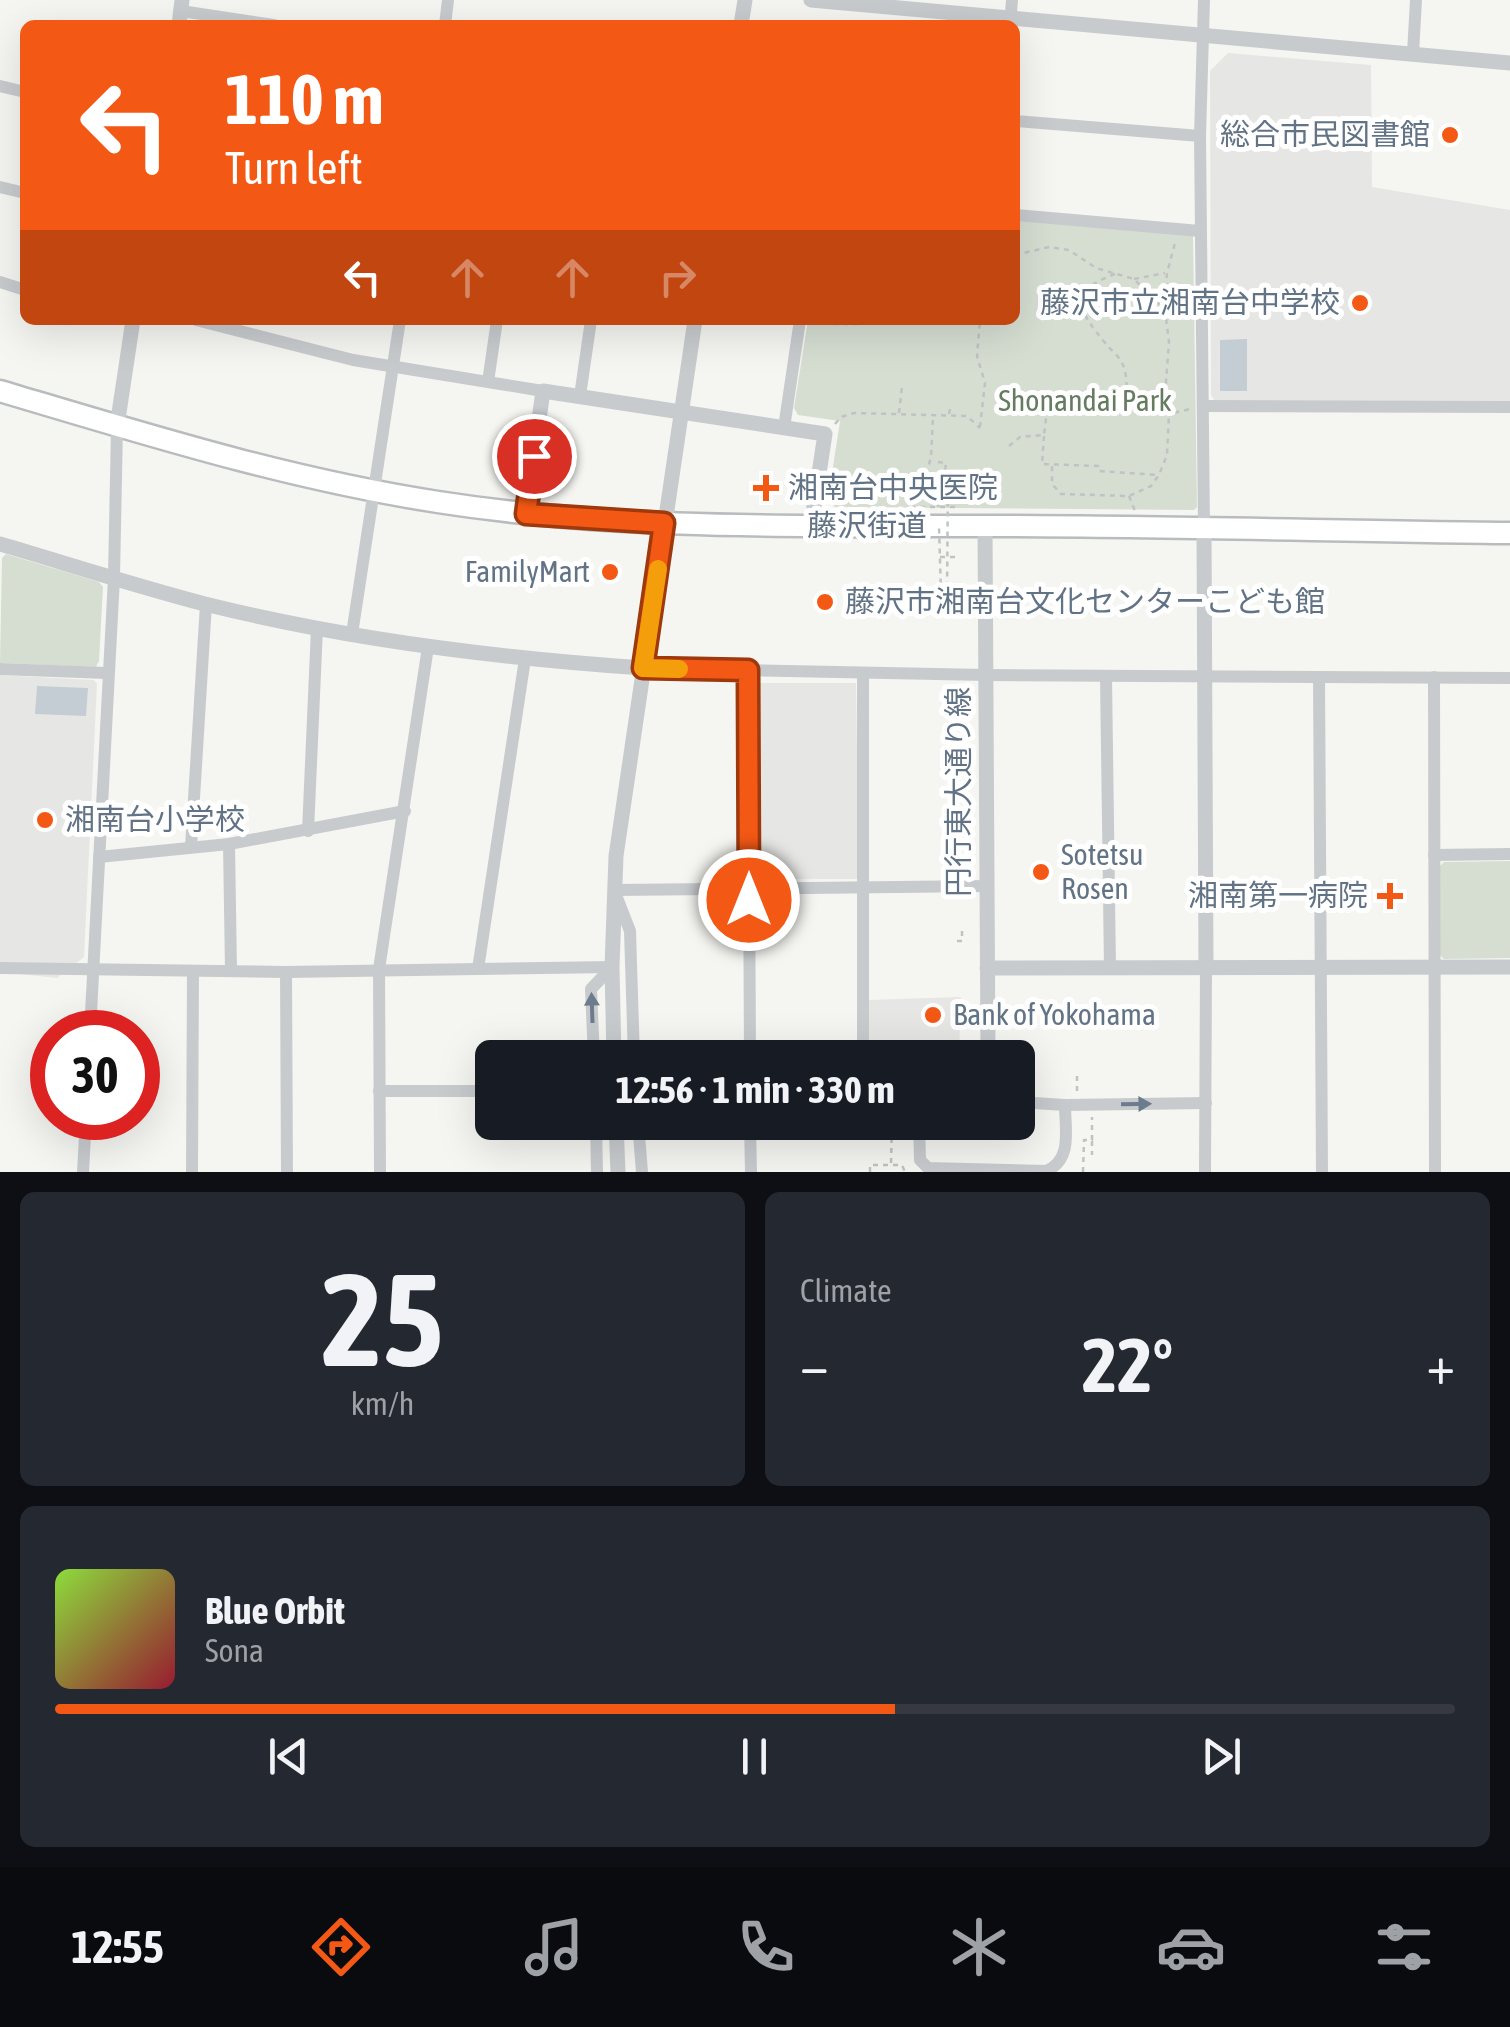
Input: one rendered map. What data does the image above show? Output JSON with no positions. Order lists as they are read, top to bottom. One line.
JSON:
{"streets":{"highway":["藤沢街道"],"street":["円行東大通り線"]},"crossings":[["藤沢街道","円行東大通り線"]],"parks":["Shonandai Park"],"places":{"other":["総合市民図書館","藤沢市立湘南台中学校","FamilyMart","藤沢市湘南台文化センターこども館","湘南台小学校","Sotetsu Rosen","Bank of Yokohama"],"health":["湘南台中央医院","湘南第一病院"]},"page":{"turn":["110 m","Turn left"],"limit":"30","trip":"12:56 · 1 min · 330 m","tile":[["25","km/h"],"Climate"],"heat":["−","22°","+"],"song":["Blue Orbit","Sona"],"tabs":"12:55"}}
